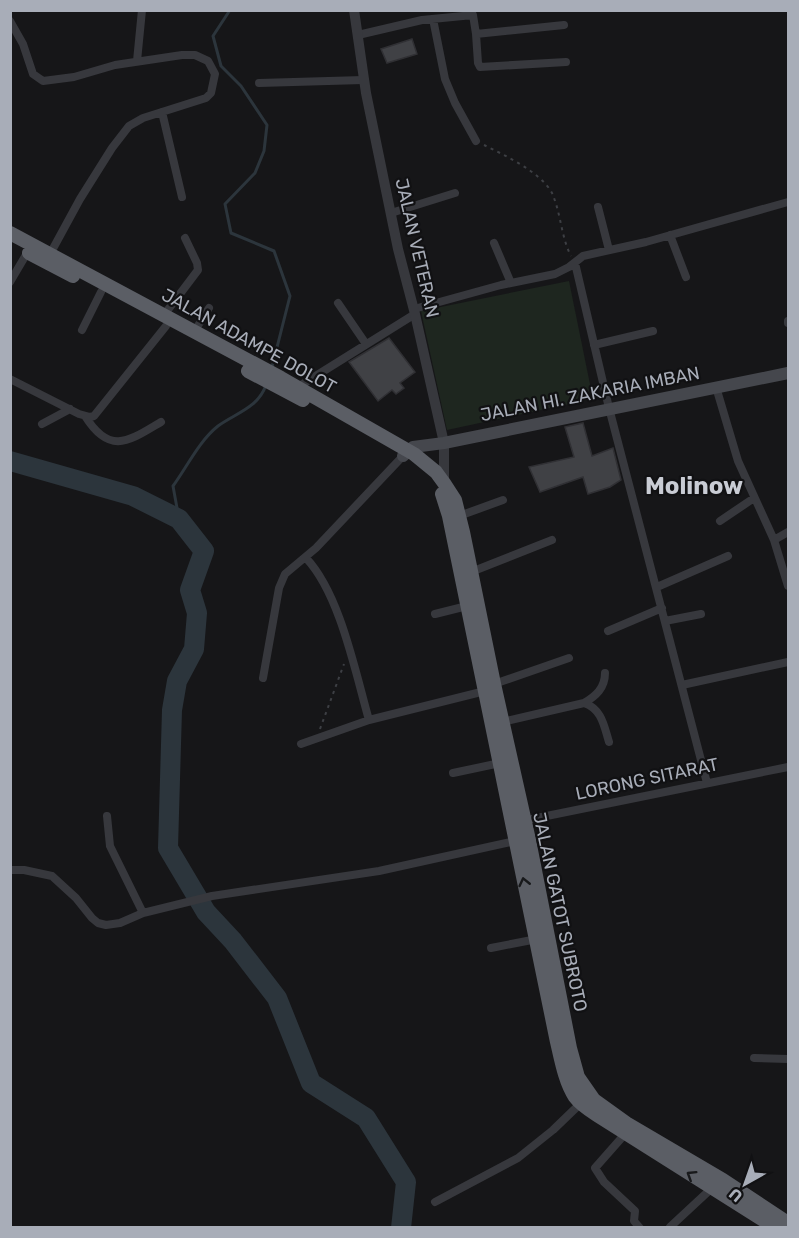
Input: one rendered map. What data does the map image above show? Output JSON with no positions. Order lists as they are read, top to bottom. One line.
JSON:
{"streets":{"highway":["JALAN ADAMPE DOLOT","JALAN GATOT SUBROTO"],"main road":["JALAN HI. ZAKARIA IMBAN"],"street":["JALAN VETERAN","LORONG SITARAT"]},"crossings":[["JALAN VETERAN","JALAN ADAMPE DOLOT"],["JALAN VETERAN","JALAN HI. ZAKARIA IMBAN"],["JALAN VETERAN","JALAN GATOT SUBROTO"],["JALAN ADAMPE DOLOT","JALAN HI. ZAKARIA IMBAN"],["JALAN ADAMPE DOLOT","JALAN GATOT SUBROTO"],["LORONG SITARAT","JALAN GATOT SUBROTO"]],"districts":["Molinow"],"north":"bottom left"}
